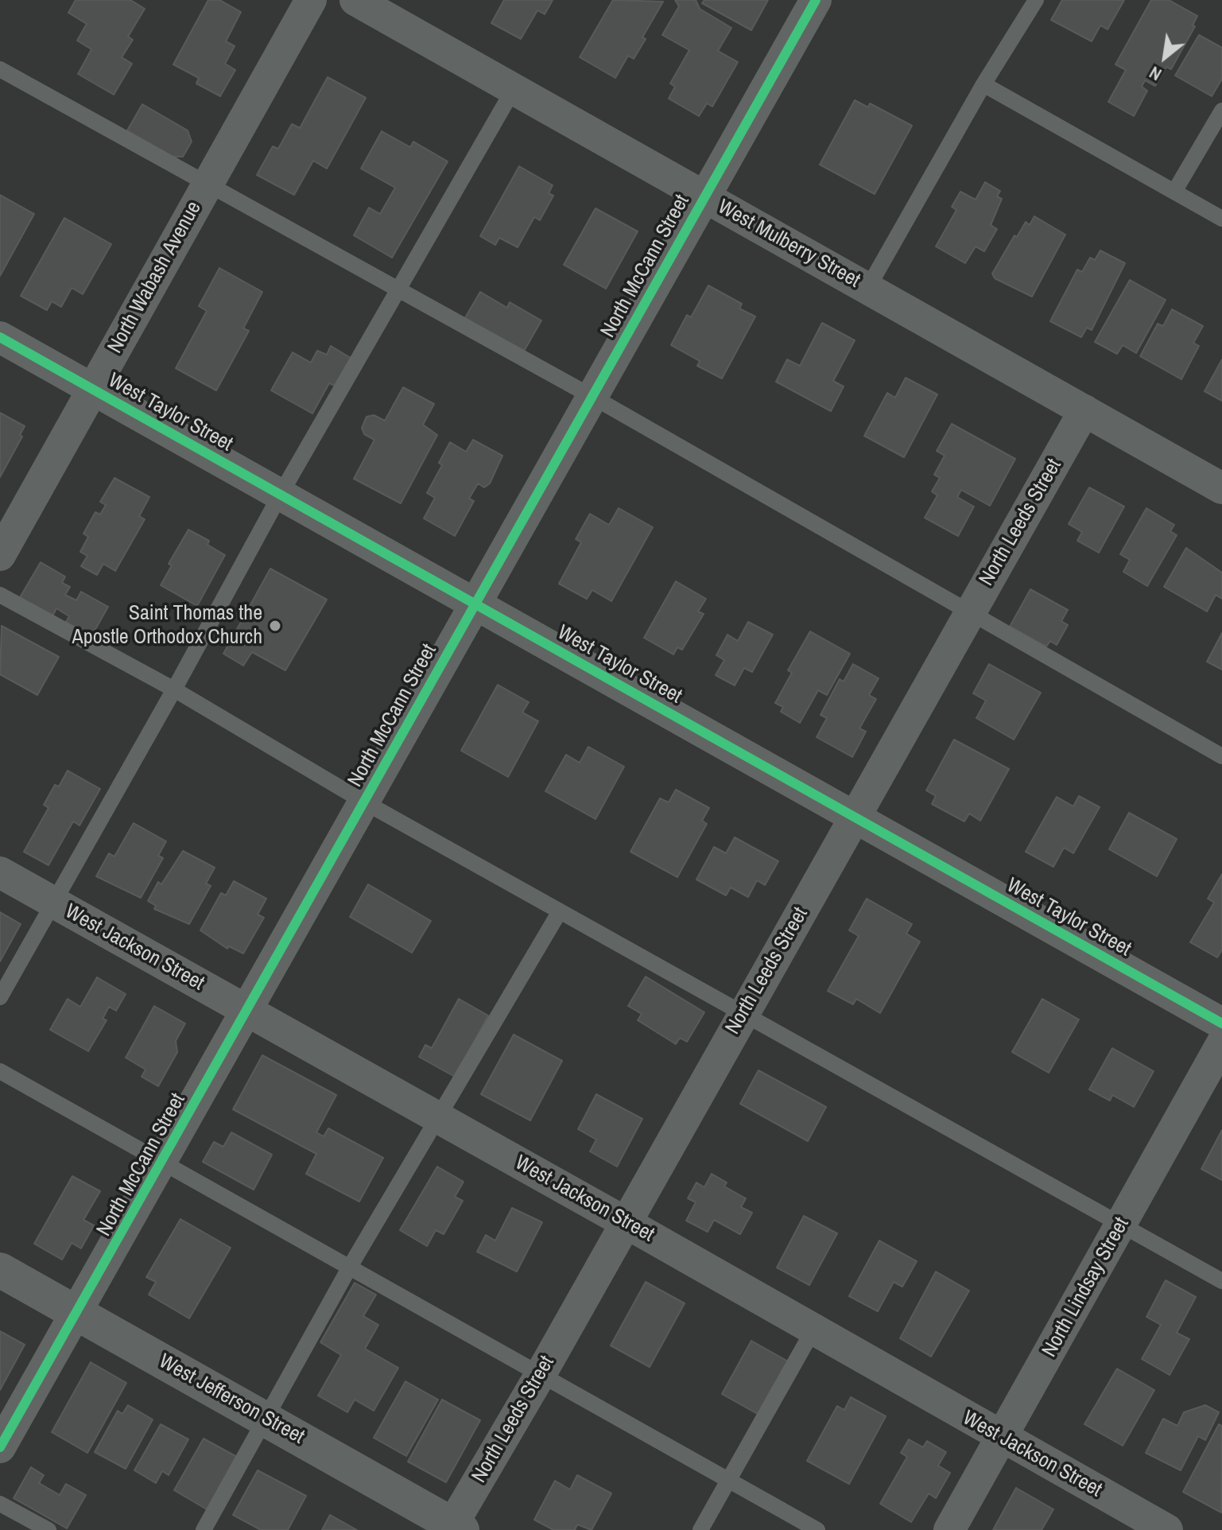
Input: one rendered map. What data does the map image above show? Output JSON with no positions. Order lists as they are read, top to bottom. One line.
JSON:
{"streets":{"street":["West Mulberry Street","North McCann Street","North Wabash Avenue","West Taylor Street","North Leeds Street","West Jackson Street","North Lindsay Street","West Jefferson Street"]},"crossings":[["West Mulberry Street","North McCann Street"],["West Mulberry Street","North Leeds Street"],["North McCann Street","West Taylor Street"],["North McCann Street","West Jackson Street"],["North McCann Street","West Jefferson Street"],["North Wabash Avenue","West Taylor Street"],["West Taylor Street","North Leeds Street"],["North Leeds Street","West Jackson Street"],["North Leeds Street","West Jefferson Street"],["West Jackson Street","North Lindsay Street"]],"places":["Saint Thomas the Apostle Orthodox Church"],"north":"bottom left"}
